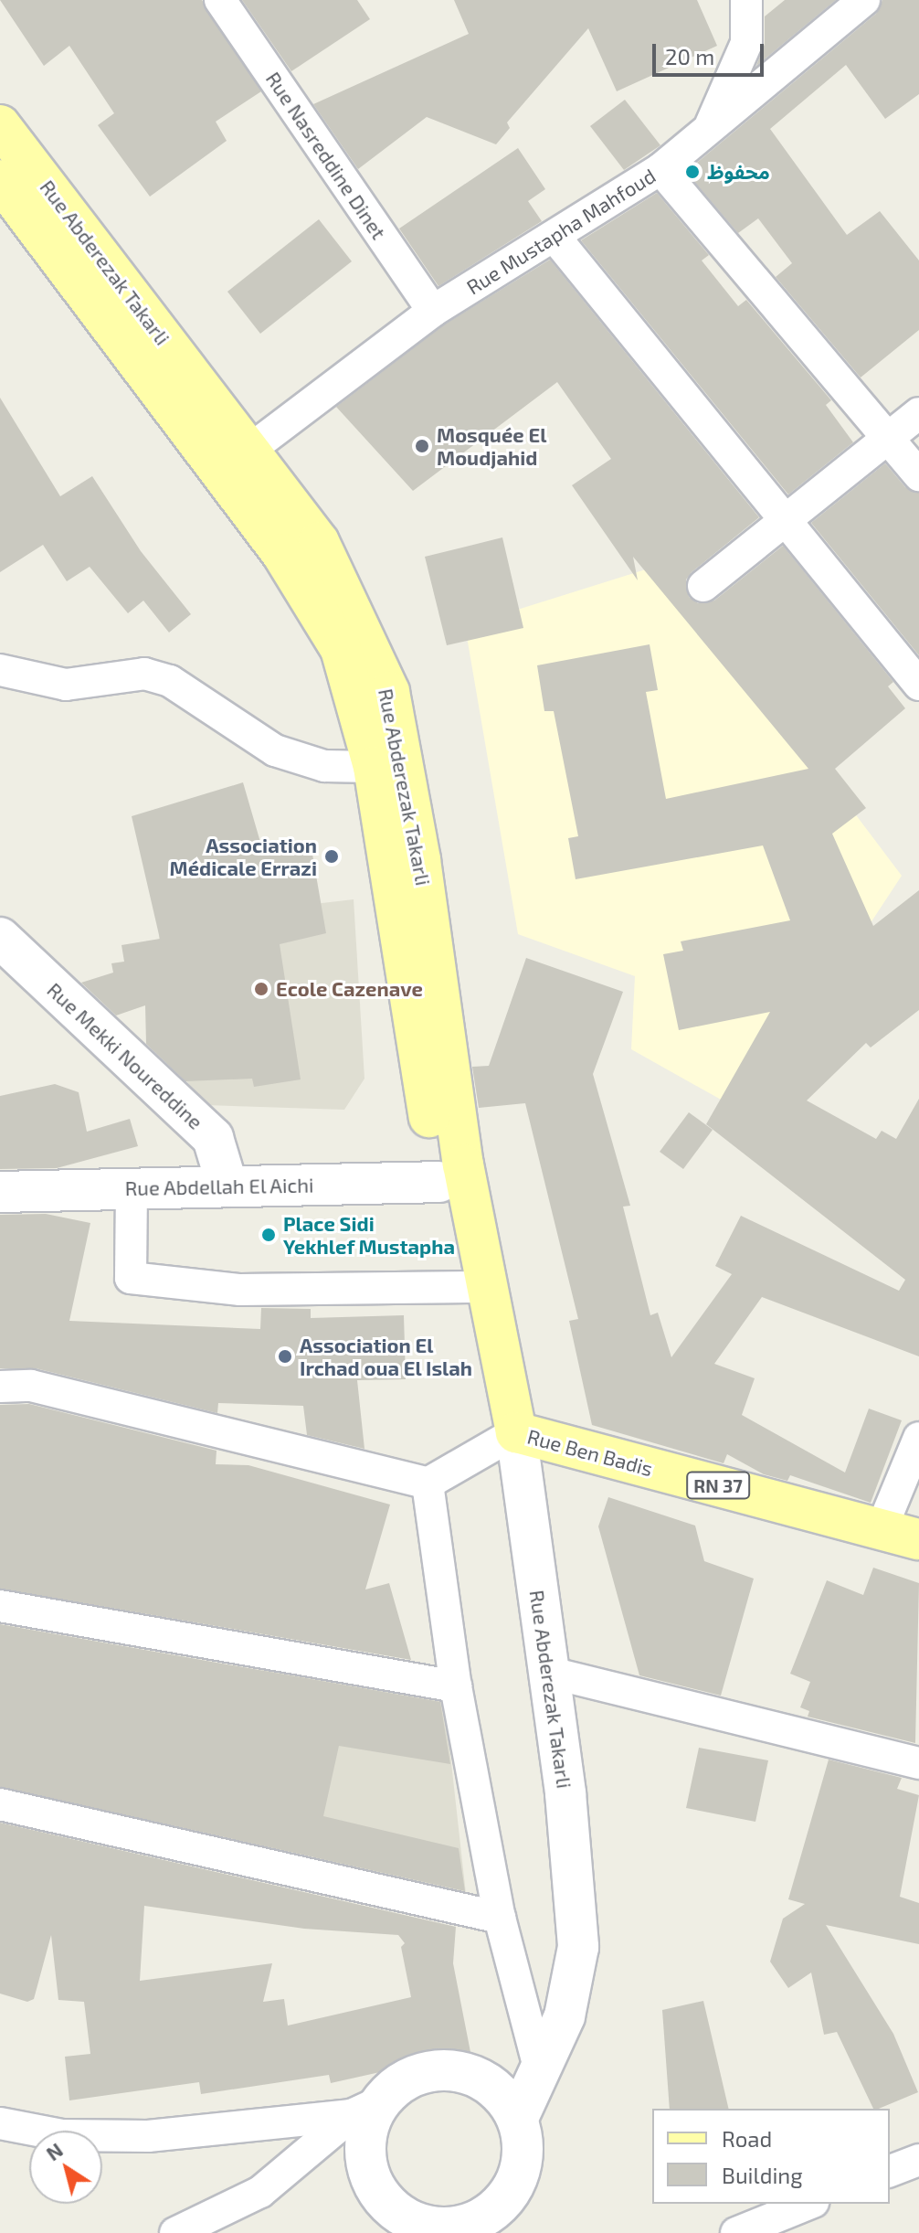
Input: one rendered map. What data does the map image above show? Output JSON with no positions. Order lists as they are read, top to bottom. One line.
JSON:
{"streets":{"main road":["Rue Abderezak Takarli","Rue Mekki Noureddine","Rue Abdellah El Aichi","Rue Ben Badis","RN 37"],"street":["Rue Nasreddine Dinet","Rue Mustapha Mahfoud"]},"crossings":[["Rue Nasreddine Dinet","Rue Mustapha Mahfoud"],["Rue Mustapha Mahfoud","Rue Abderezak Takarli"],["Rue Abderezak Takarli","Rue Abdellah El Aichi"],["Rue Abderezak Takarli","Rue Ben Badis"],["Rue Mekki Noureddine","Rue Abdellah El Aichi"]],"places":["محفوظ","Mosquée El Moudjahid","Association Médicale Errazi","Ecole Cazenave","Place Sidi Yekhlef Mustapha","Association El Irchad oua El Islah"],"legend":["Road","Building"],"scale_bar":"20 m","north":"top left"}
